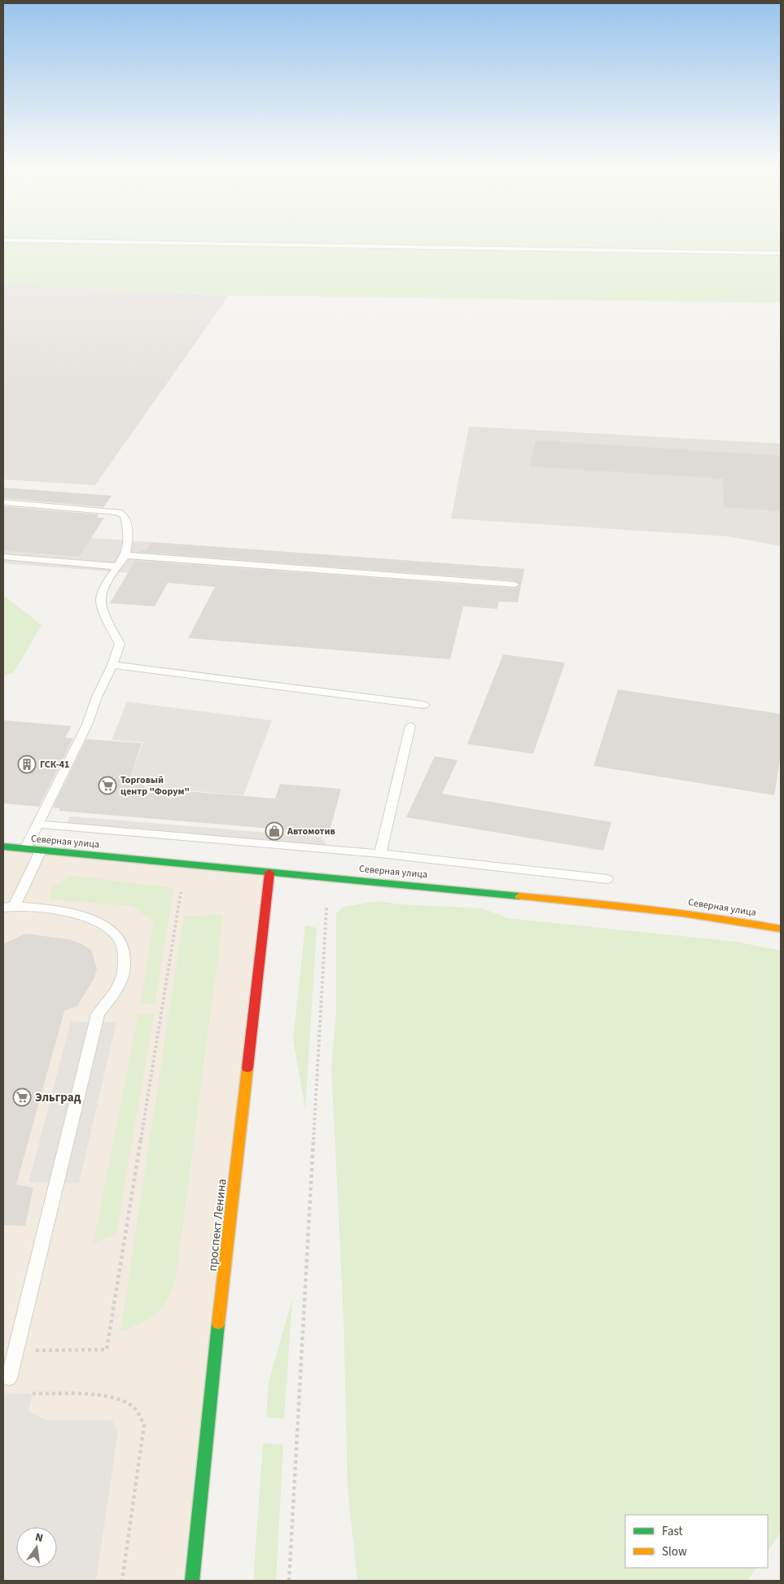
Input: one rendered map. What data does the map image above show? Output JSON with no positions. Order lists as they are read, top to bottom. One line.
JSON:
{"streets":{"main road":["Северная улица","проспект Ленина"]},"crossings":[["Северная улица","проспект Ленина"]],"places":{"building":["ГСК-41"],"supermarket":["Торговый центр \"Форум\"","Эльград"],"shop":["Автомотив"]},"legend":["Fast","Slow"],"north":"top"}
